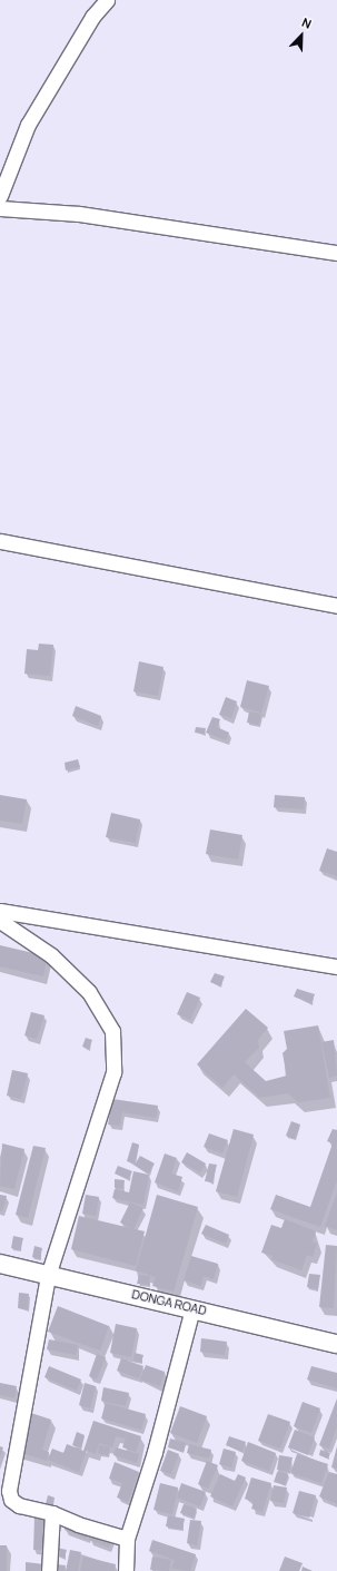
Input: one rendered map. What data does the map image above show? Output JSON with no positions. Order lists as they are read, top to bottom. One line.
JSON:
{"streets":{"street":["DONGA ROAD"]},"north":"top right"}
